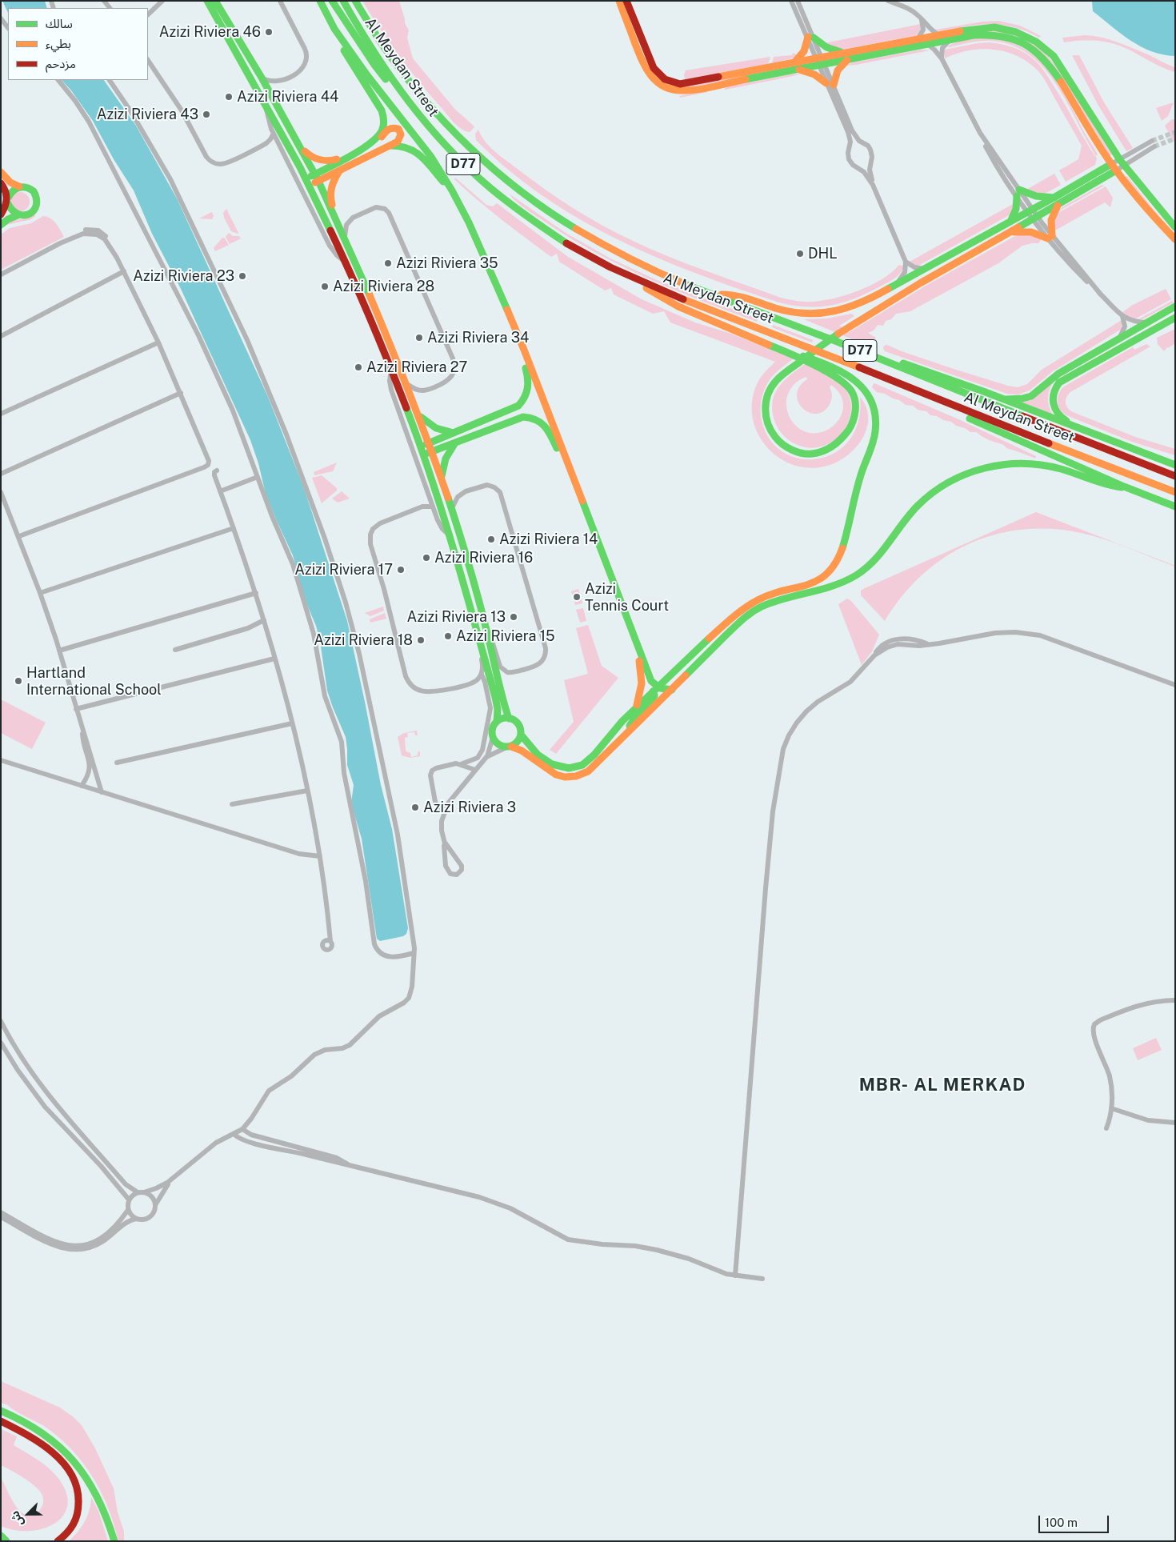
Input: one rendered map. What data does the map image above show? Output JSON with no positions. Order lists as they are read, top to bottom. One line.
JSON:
{"streets":{"main road":["Al Meydan Street","D77"]},"districts":["MBR- AL MERKAD"],"places":["Azizi Riviera 46","Azizi Riviera 44","Azizi Riviera 43","DHL","Azizi Riviera 35","Azizi Riviera 23","Azizi Riviera 28","Azizi Riviera 34","Azizi Riviera 27","Azizi Riviera 14","Azizi Riviera 16","Azizi Riviera 17","Azizi Tennis Court","Azizi Riviera 13","Azizi Riviera 15","Azizi Riviera 18","Hartland International School","Azizi Riviera 3"],"legend":["سالك","بطيء","مزدحم"],"scale_bar":"100 m","north":"bottom left"}
